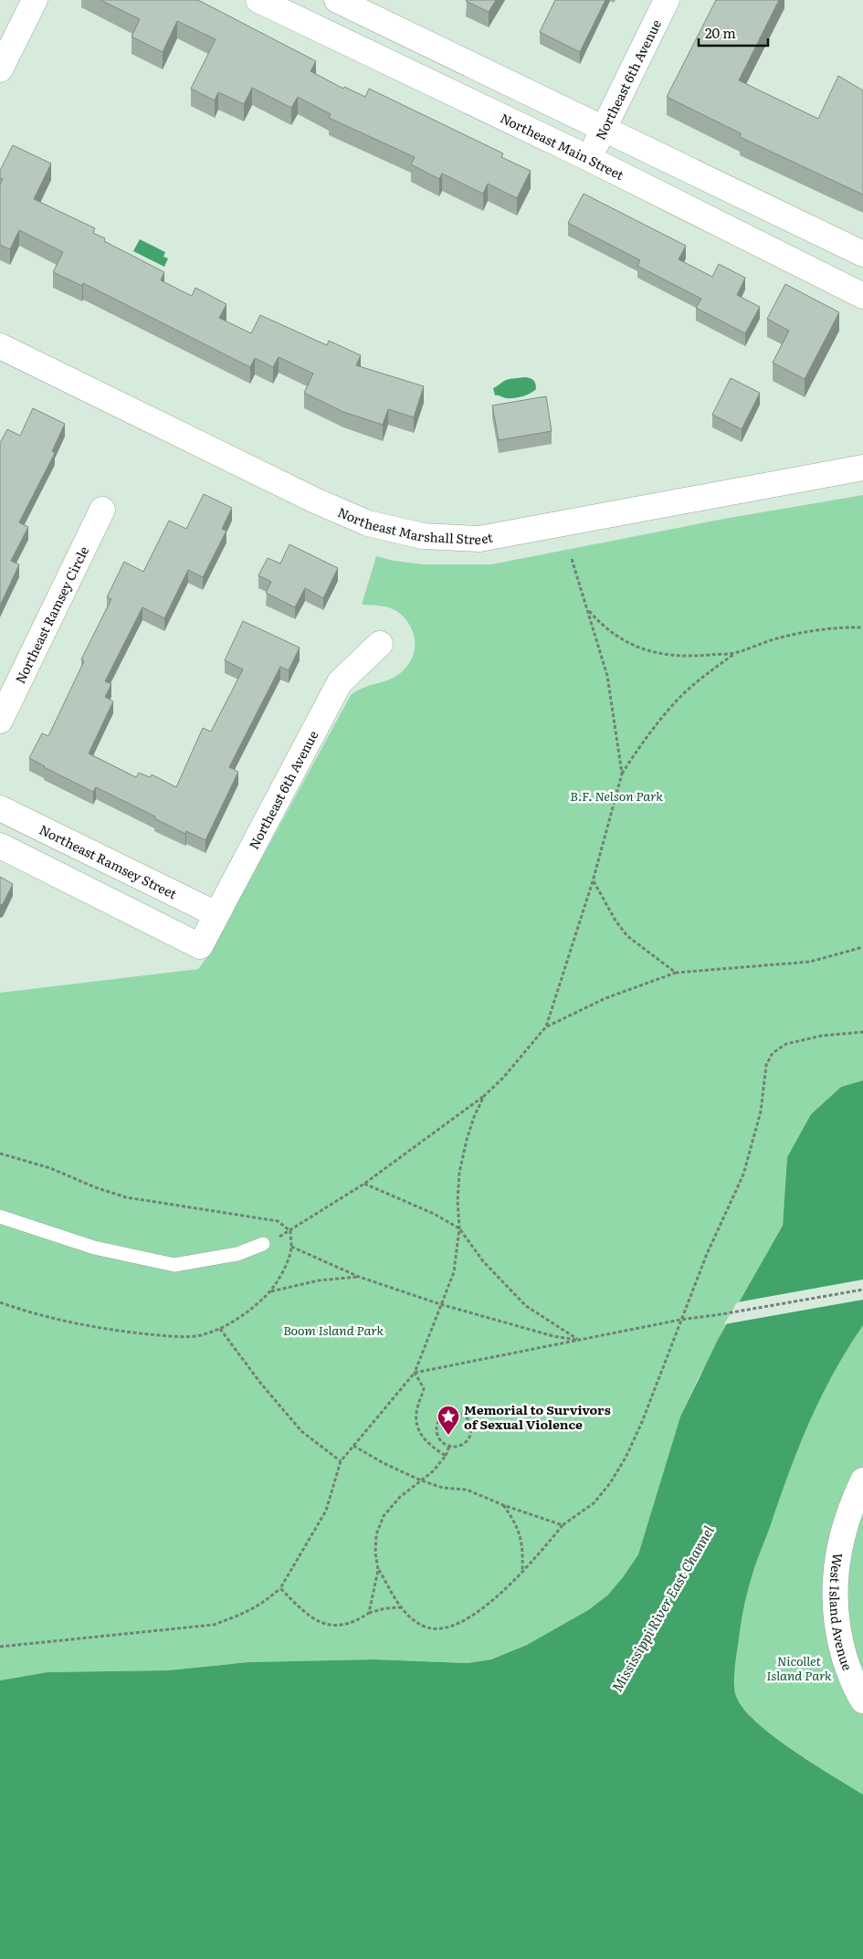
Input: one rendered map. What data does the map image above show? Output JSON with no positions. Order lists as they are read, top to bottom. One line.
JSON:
{"streets":{"street":["Northeast 6th Avenue","Northeast Main Street","Northeast Marshall Street","Northeast Ramsey Circle","Northeast Ramsey Street","West Island Avenue"]},"crossings":[["Northeast 6th Avenue","Northeast Main Street"],["Northeast 6th Avenue","Northeast Ramsey Street"]],"water":["Mississippi River East Channel"],"parks":["B.F. Nelson Park","Boom Island Park","Nicollet Island Park"],"places":{"place":["Memorial to Survivors of Sexual Violence"]},"scale_bar":"20 m"}
